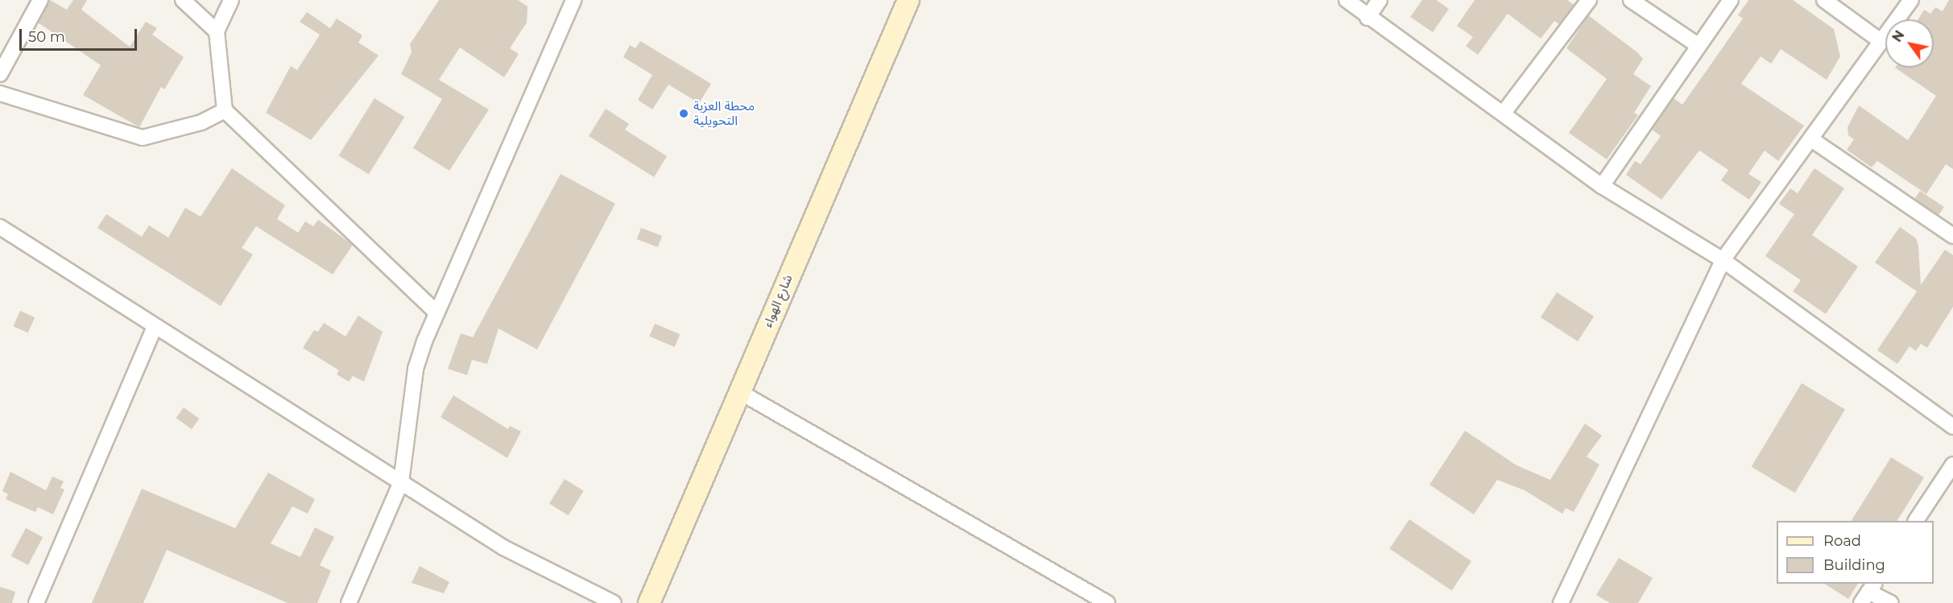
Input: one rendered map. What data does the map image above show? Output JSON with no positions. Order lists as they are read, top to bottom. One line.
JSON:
{"streets":{"street":["شارع الهواء"]},"places":["محطة العزبة التحويلية"],"legend":["Road","Building"],"scale_bar":"50 m","north":"top left"}
